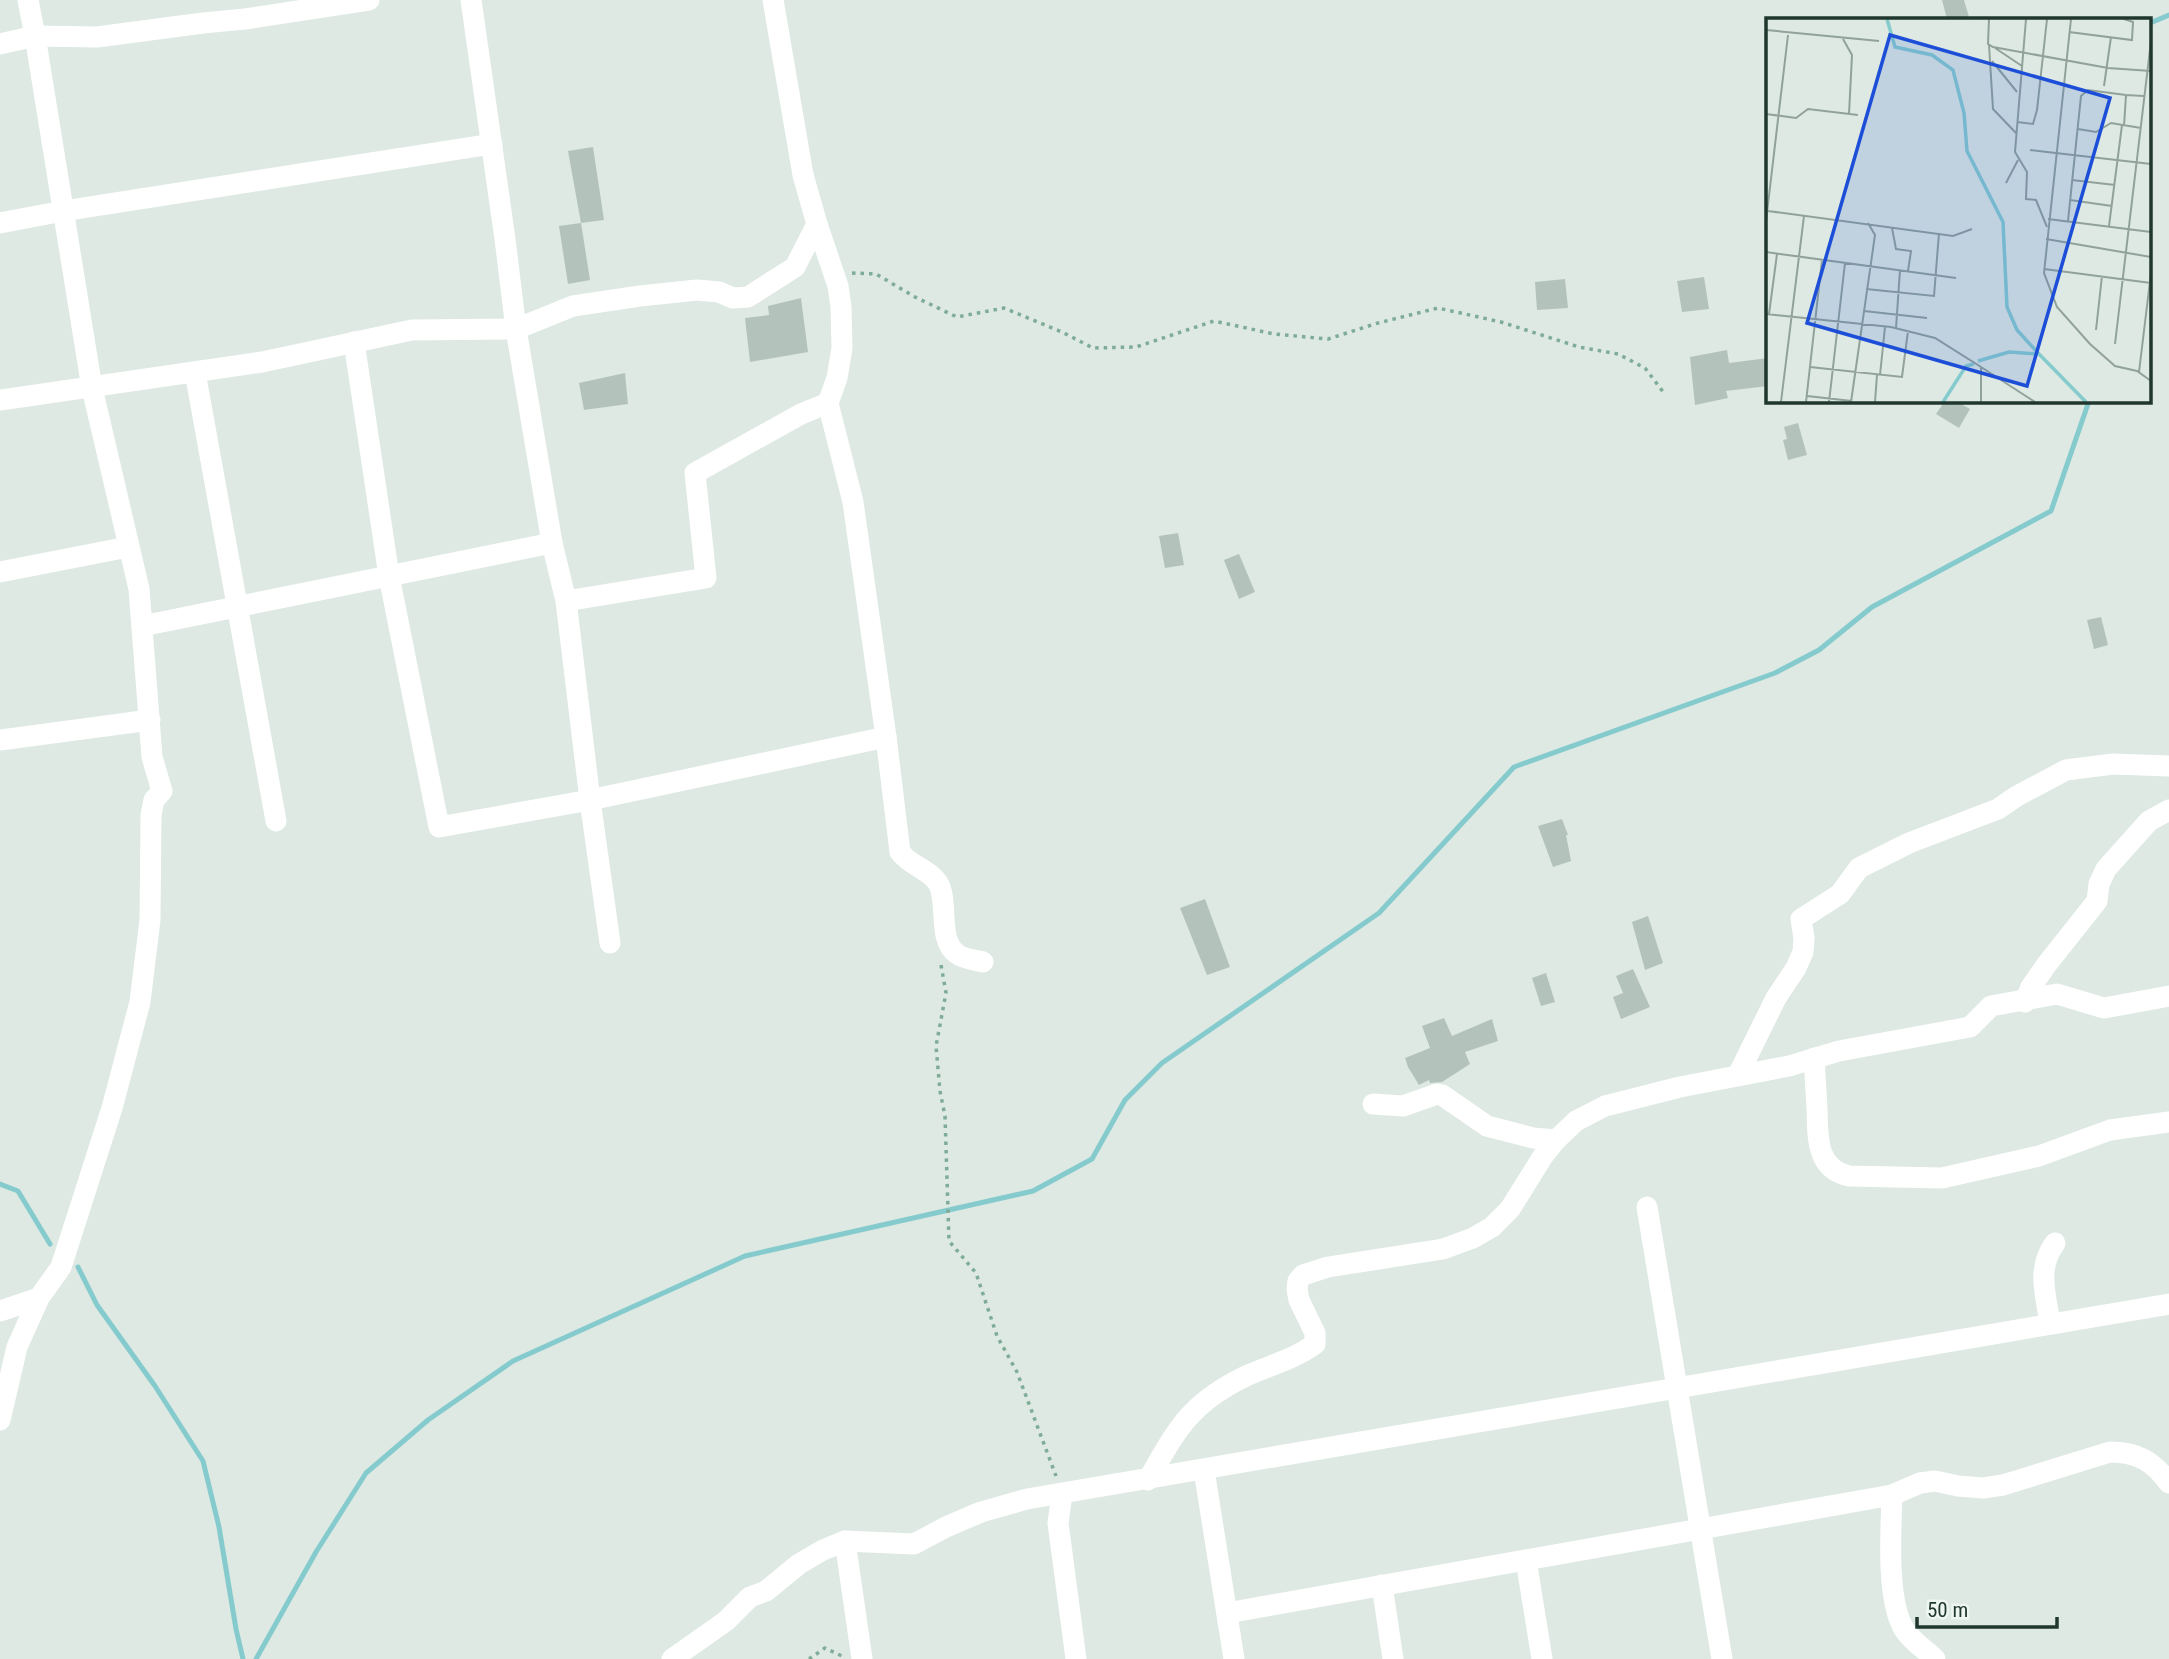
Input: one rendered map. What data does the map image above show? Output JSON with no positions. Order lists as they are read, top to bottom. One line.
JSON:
{"scale_bar":"50 m"}
